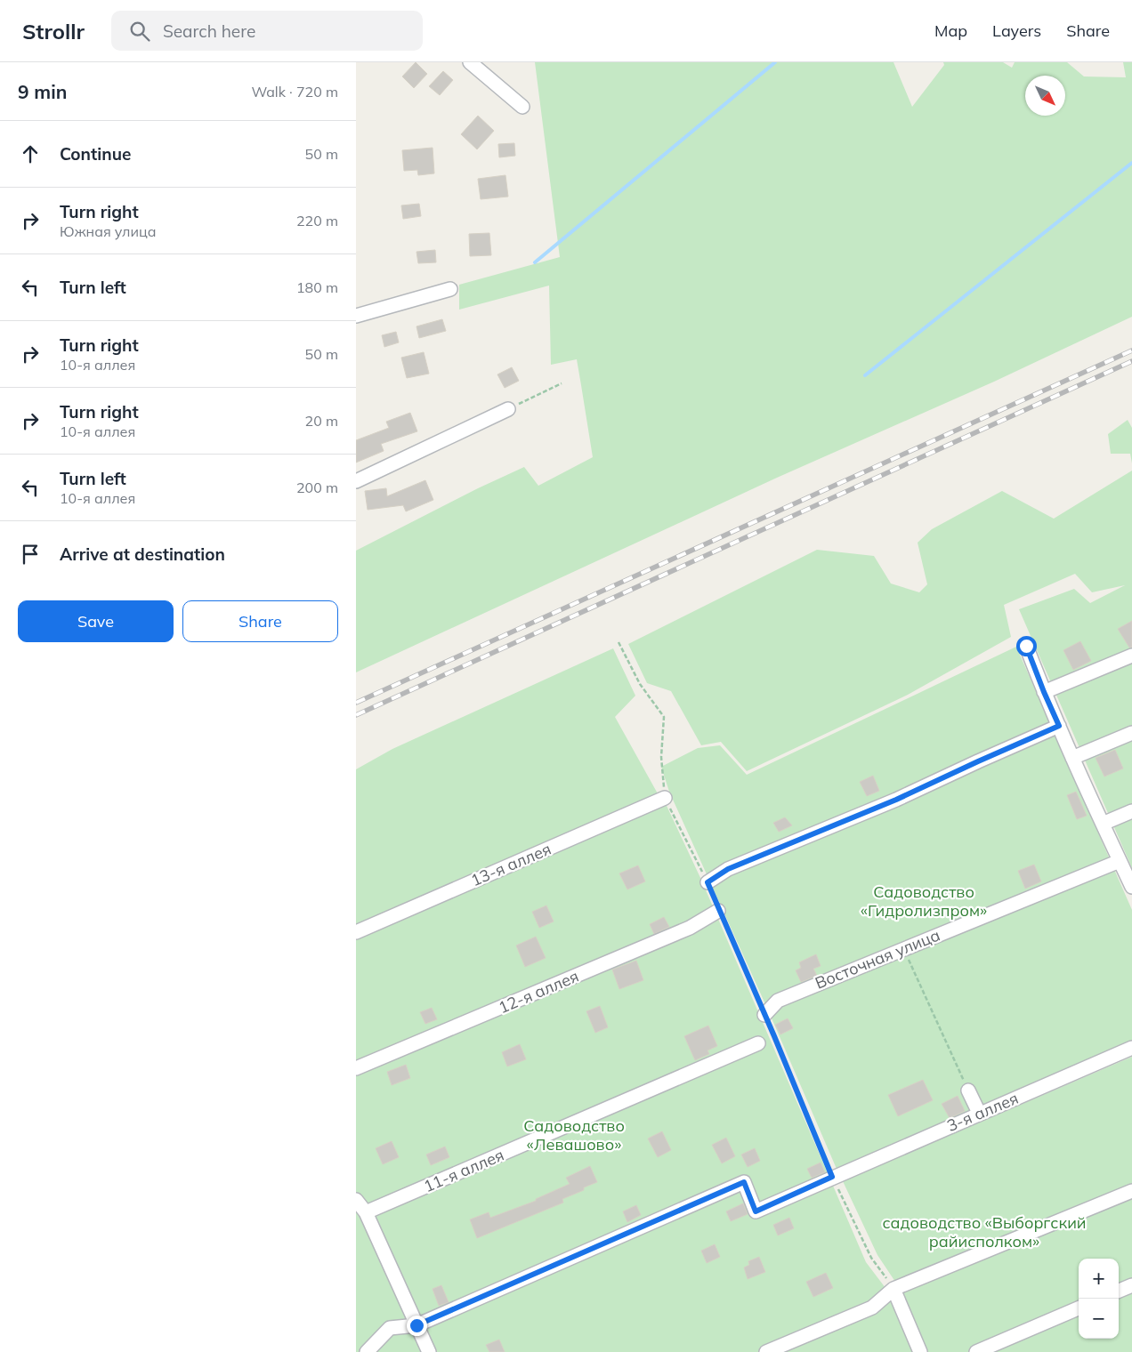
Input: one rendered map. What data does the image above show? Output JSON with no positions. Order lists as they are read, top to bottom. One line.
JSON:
{"streets":{"street":["13-я аллея","Восточная улица","12-я аллея","3-я аллея","11-я аллея"]},"parks":["Садоводство «Гидролизпром»","Садоводство «Левашово»","садоводство «Выборгский райисполком»"],"north":"bottom right","page":{"header":"Strollr","search":"Search here","nav":["Map","Layers","Share"],"heading":["9 min","Walk · 720 m"],"list":[["Continue","50 m"],["Turn right","Южная улица","220 m"],["Turn left","180 m"],["Turn right","10-я аллея","50 m"],["Turn right","10-я аллея","20 m"],["Turn left","10-я аллея","200 m"],"Arrive at destination"],"buttons":["Save","Share"],"map_buttons":["+","−"]}}
